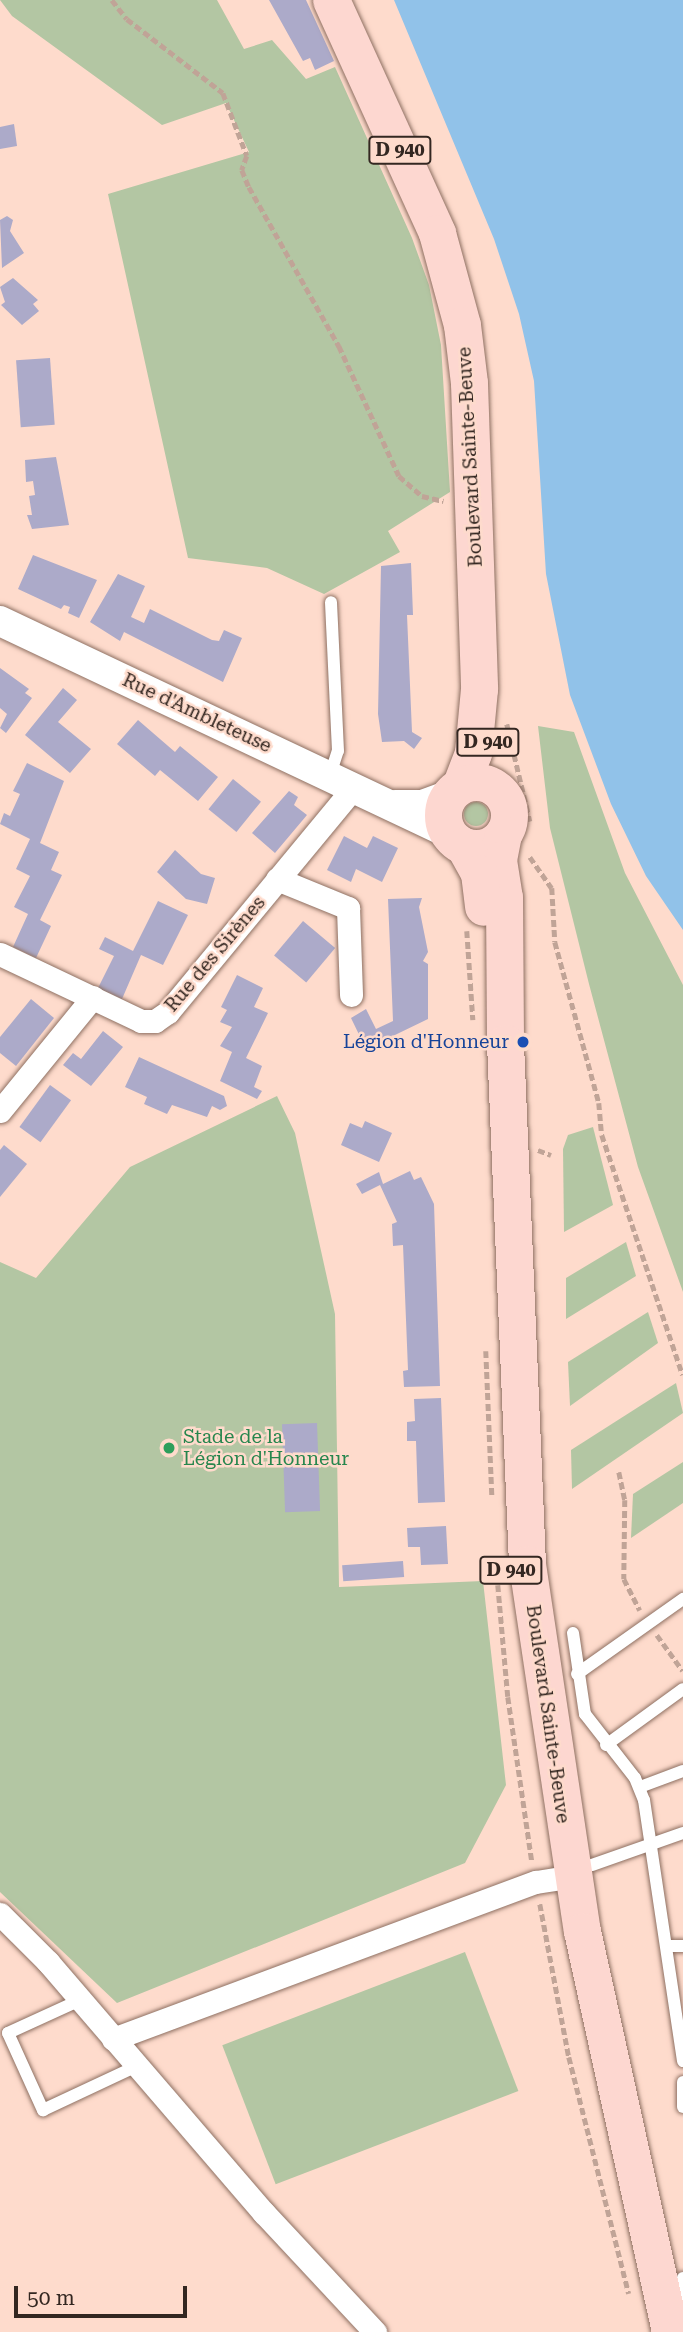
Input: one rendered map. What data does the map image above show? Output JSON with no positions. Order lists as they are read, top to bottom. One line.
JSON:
{"streets":{"main road":["D 940","Boulevard Sainte-Beuve"],"street":["Rue d'Ambleteuse","Rue des Sirènes"]},"crossings":[["Boulevard Sainte-Beuve","Rue d'Ambleteuse"],["Rue d'Ambleteuse","Rue des Sirènes"]],"places":["Légion d'Honneur","Stade de la Légion d'Honneur"],"scale_bar":"50 m"}
